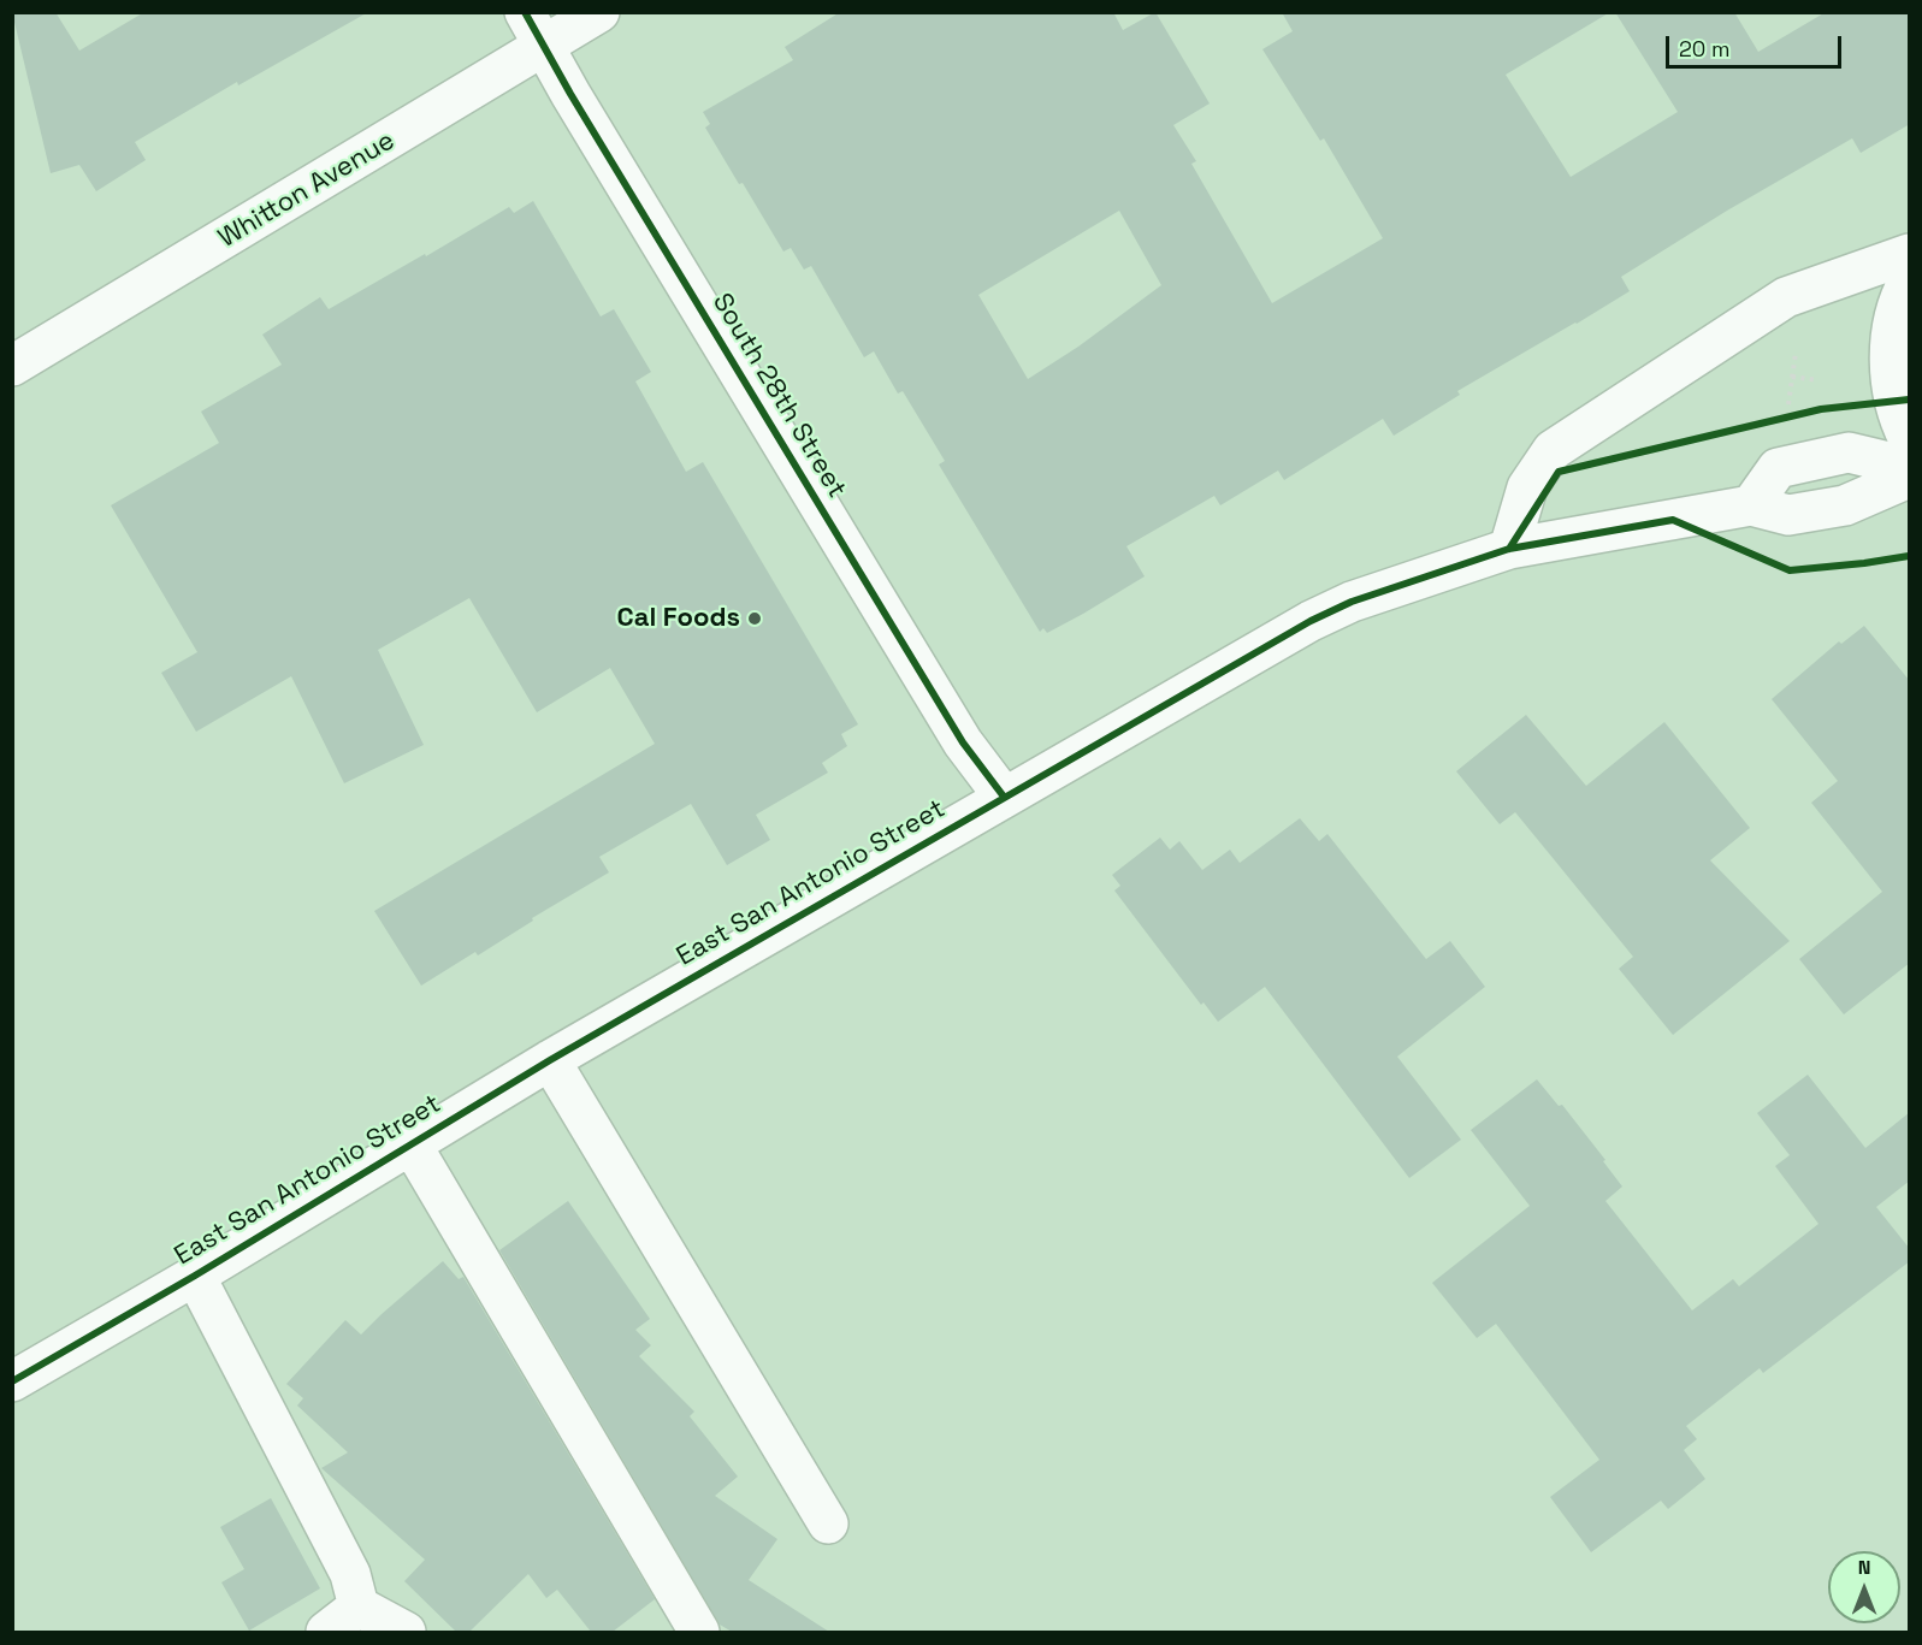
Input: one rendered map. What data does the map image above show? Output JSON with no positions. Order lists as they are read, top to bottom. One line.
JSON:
{"streets":{"street":["Whitton Avenue","South 28th Street","East San Antonio Street"]},"crossings":[["Whitton Avenue","South 28th Street"],["South 28th Street","East San Antonio Street"]],"places":["Cal Foods"],"scale_bar":"20 m","north":"top"}
